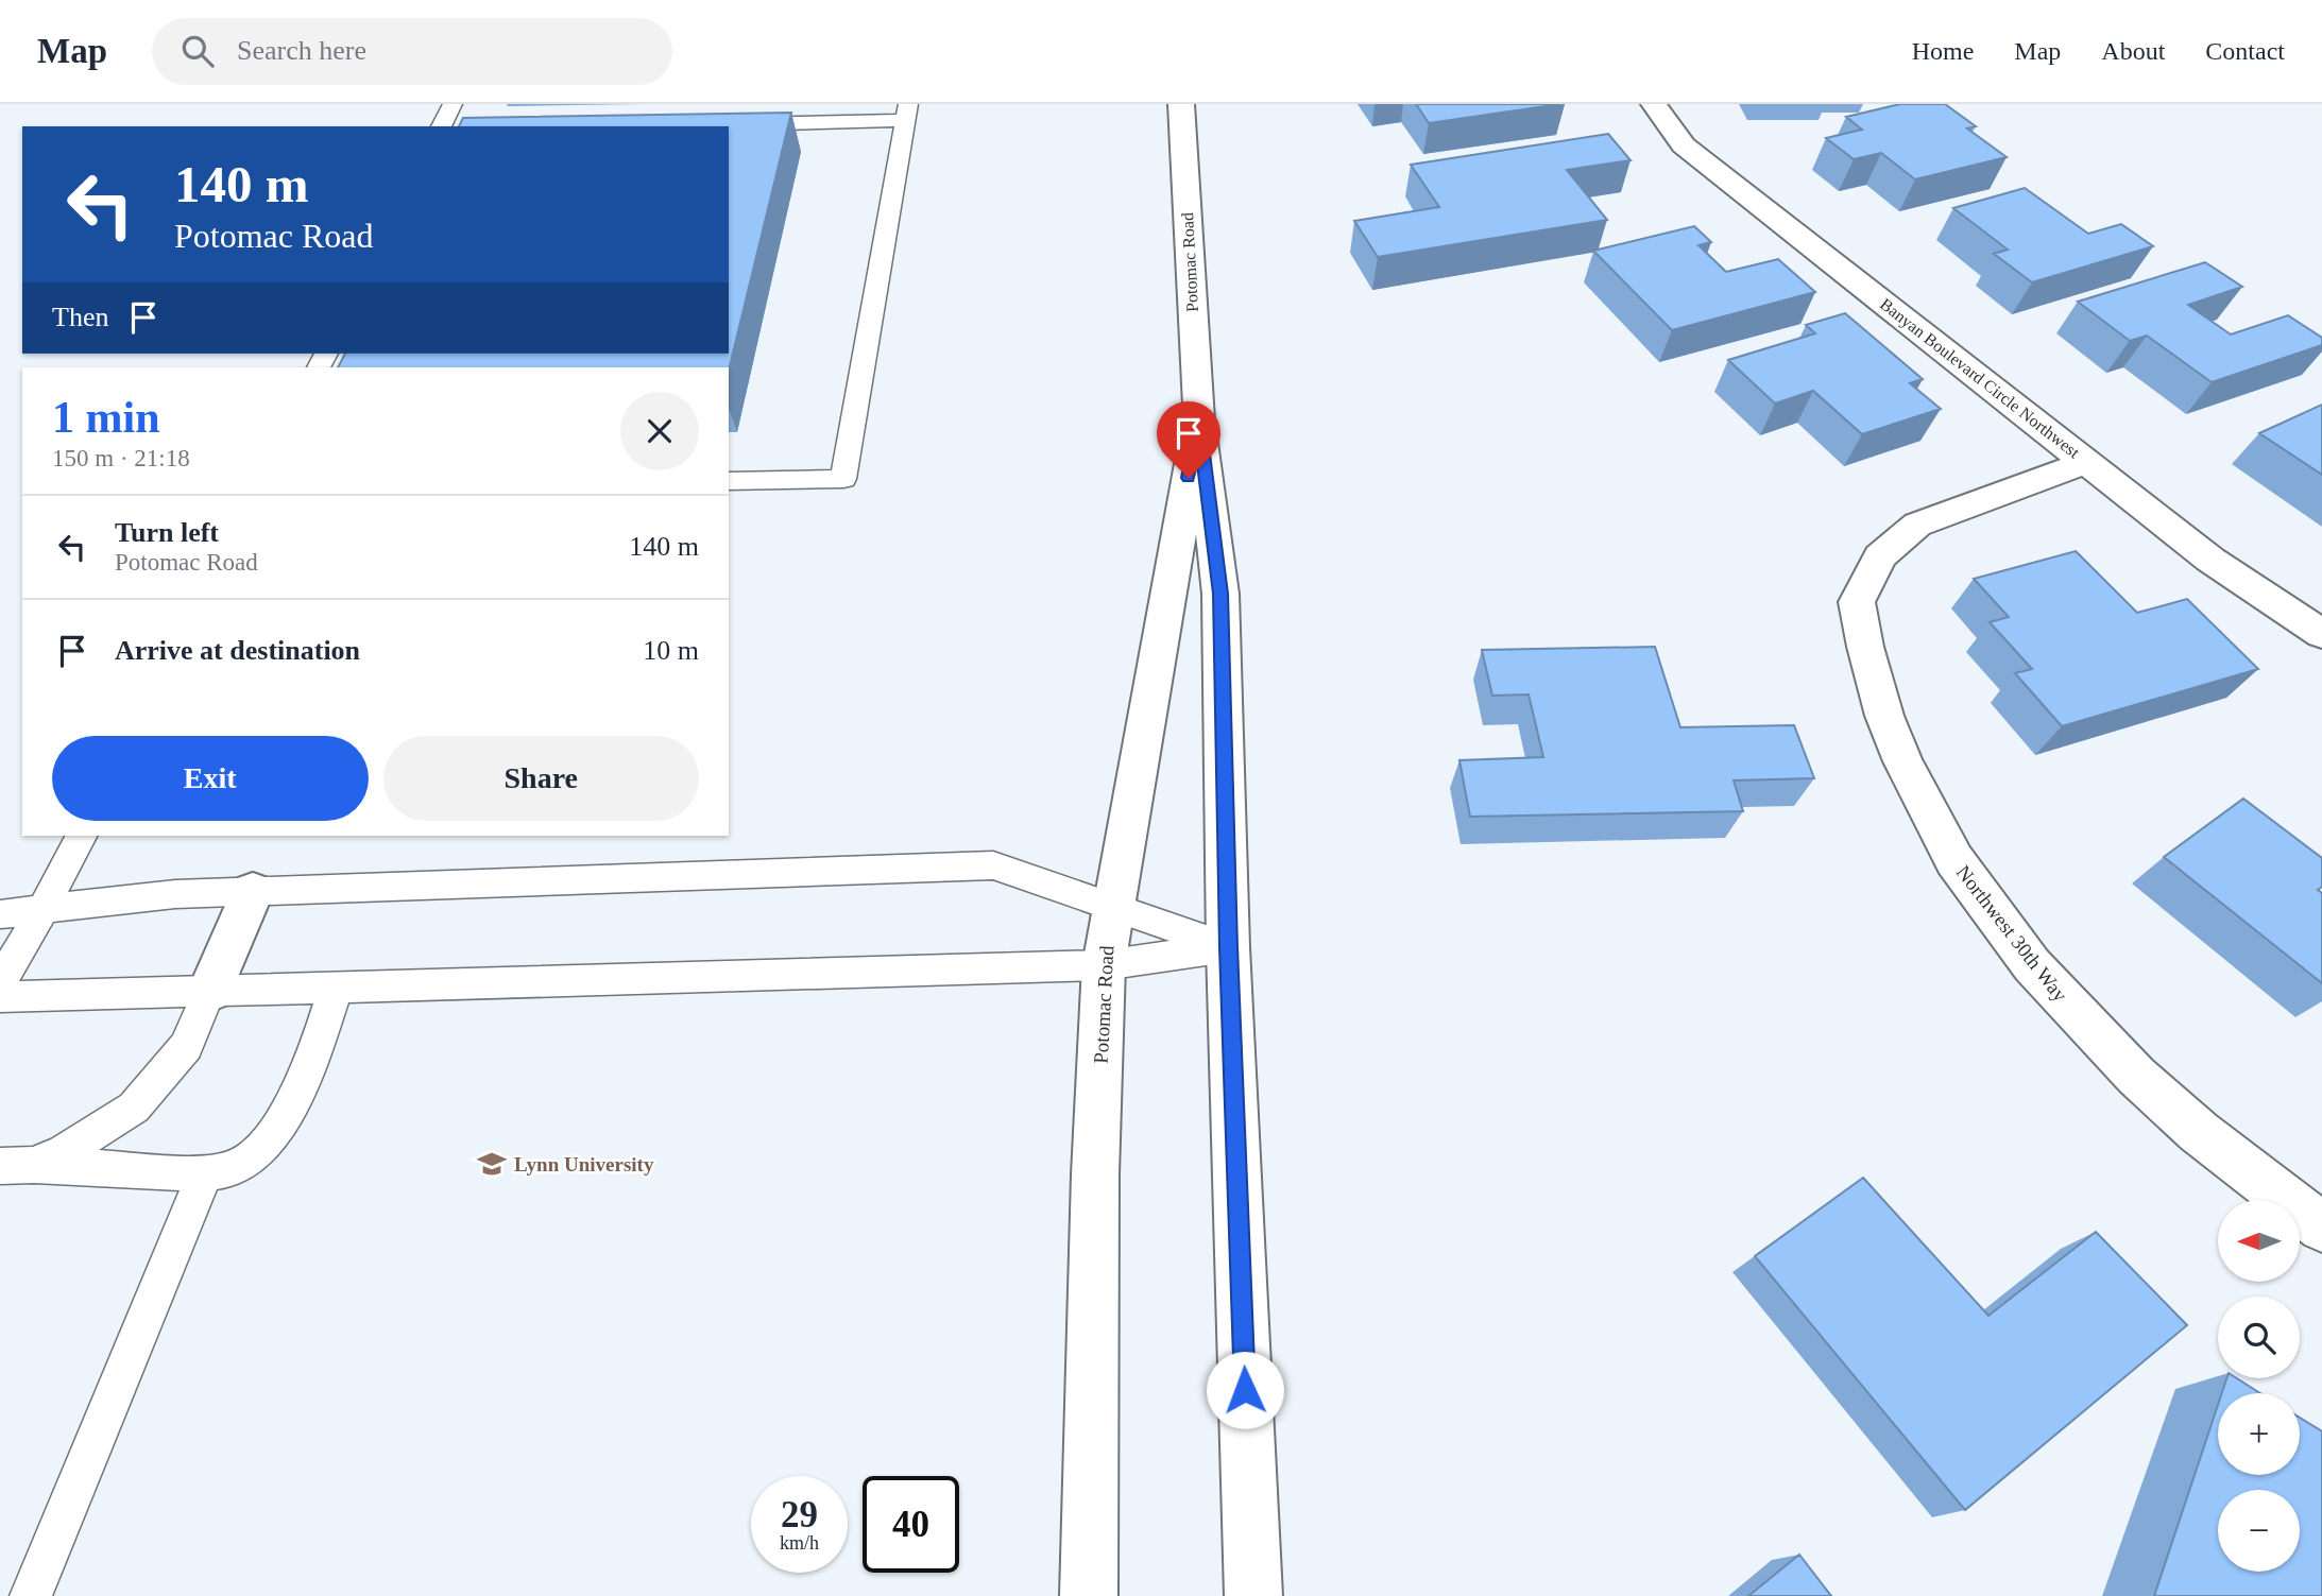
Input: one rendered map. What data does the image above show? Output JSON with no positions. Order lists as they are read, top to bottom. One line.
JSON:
{"streets":{"street":["Potomac Road","Banyan Boulevard Circle Northwest","Northwest 30th Way"]},"crossings":[["Banyan Boulevard Circle Northwest","Northwest 30th Way"]],"places":{"school or university":["Lynn University"]},"north":"left","page":{"header":"Map","search":"Search here","nav":["Home","Map","About","Contact"],"turn":["140 m","Potomac Road"],"then":"Then","heading":["1 min","150 m · 21:18"],"list":[{"name":"Turn left","note":"Potomac Road","value":"140 m"},{"name":"Arrive at destination","value":"10 m"}],"buttons":["Exit","Share"],"map_buttons":["+","−"],"speed":"29 km/h","limit":"40"}}
